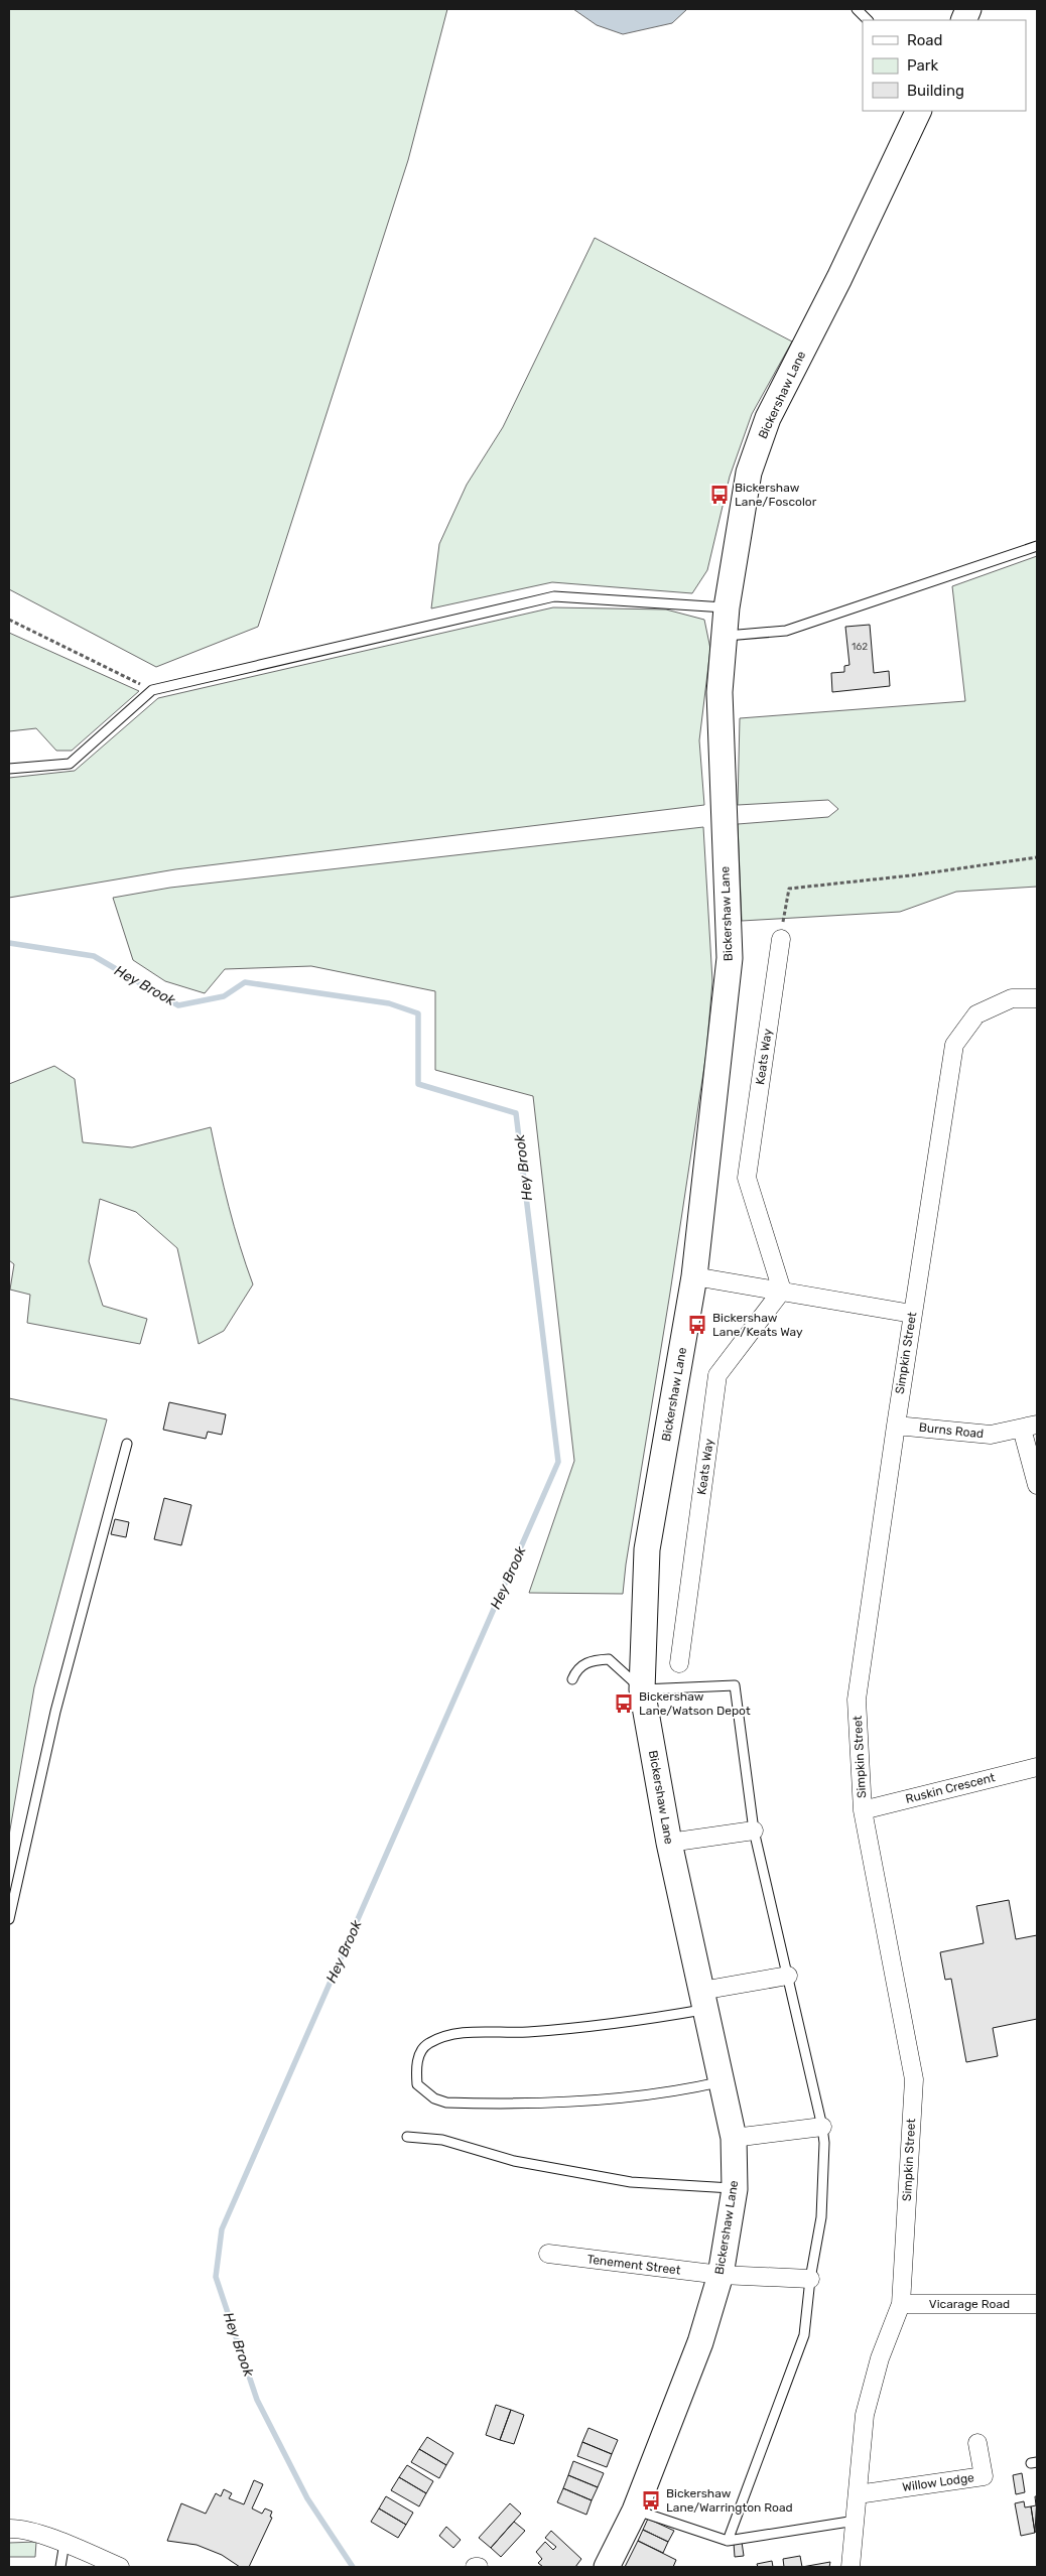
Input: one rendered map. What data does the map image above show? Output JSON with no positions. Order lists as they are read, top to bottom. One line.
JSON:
{"streets":{"main road":["Bickershaw Lane"],"street":["Keats Way","Simpkin Street","Burns Road","Ruskin Crescent","Tenement Street","Vicarage Road","Willow Lodge"]},"crossings":[["Bickershaw Lane","Tenement Street"],["Simpkin Street","Burns Road"],["Simpkin Street","Ruskin Crescent"],["Simpkin Street","Vicarage Road"],["Simpkin Street","Willow Lodge"]],"water":["Hey Brook"],"places":{"bus stop":["Bickershaw Lane/Foscolor","Bickershaw Lane/Keats Way","Bickershaw Lane/Watson Depot","Bickershaw Lane/Warrington Road"]},"house_numbers":["162"],"legend":["Road","Park","Building"]}
